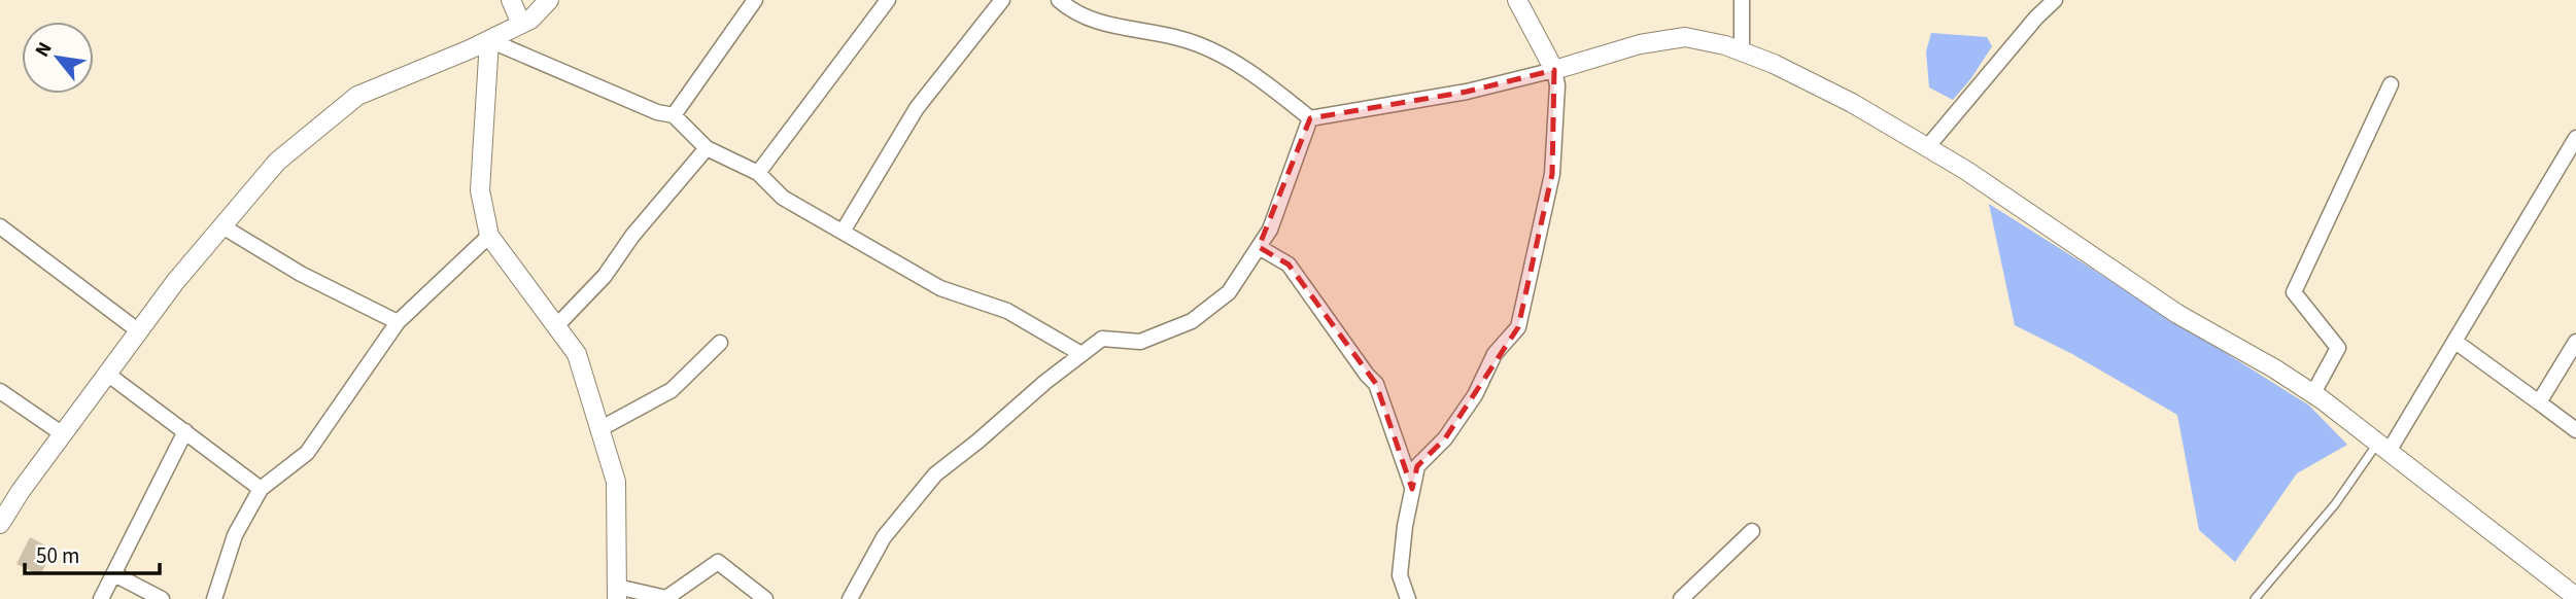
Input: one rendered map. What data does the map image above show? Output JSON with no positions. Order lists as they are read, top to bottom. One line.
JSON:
{"scale_bar":"50 m","north":"top left"}
